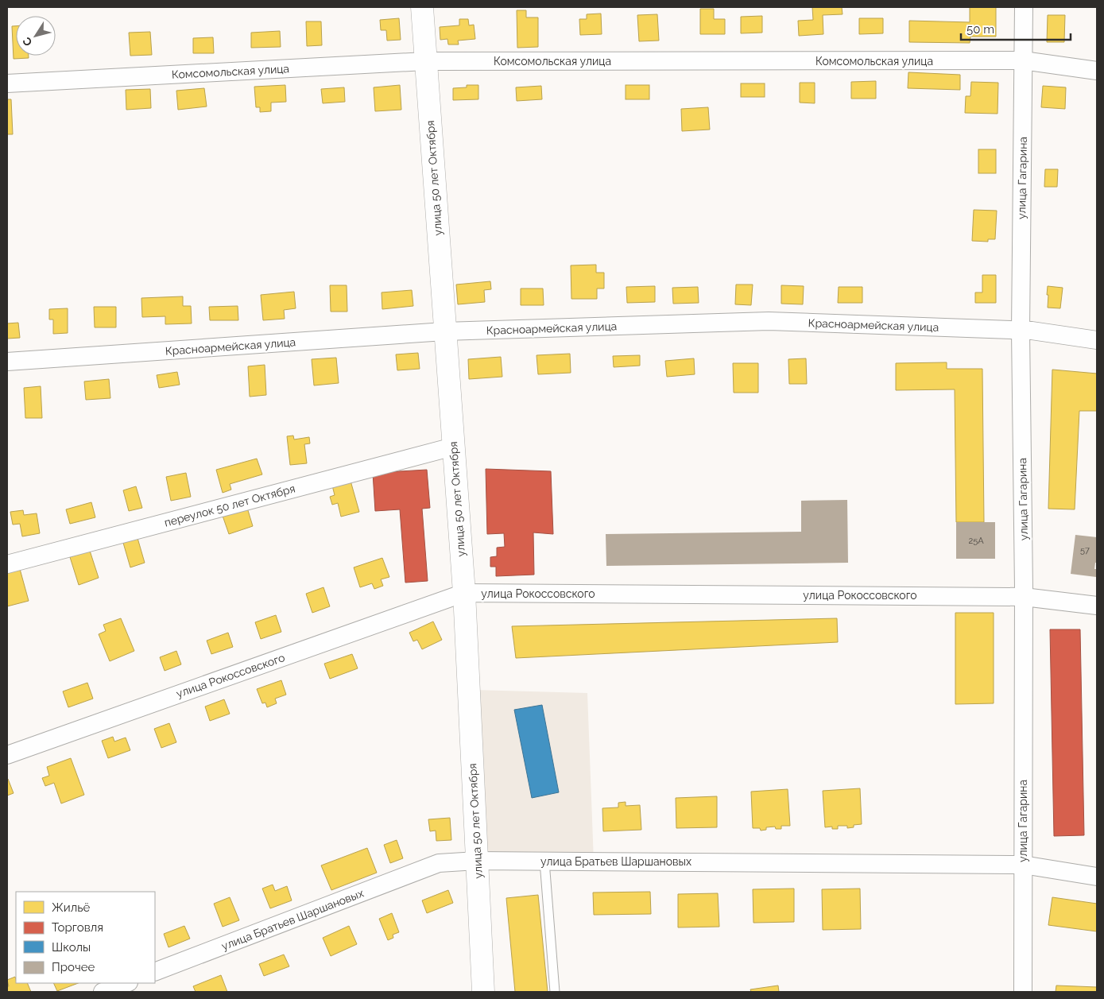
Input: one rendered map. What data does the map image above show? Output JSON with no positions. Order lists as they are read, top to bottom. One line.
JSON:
{"streets":{"street":["Комсомольская улица","улица 50 лет Октября","улица Гагарина","Красноармейская улица","переулок 50 лет Октября","улица Рокоссовского","улица Братьев Шаршановых"]},"crossings":[["Комсомольская улица","улица 50 лет Октября"],["Комсомольская улица","улица Гагарина"],["улица 50 лет Октября","Красноармейская улица"],["улица 50 лет Октября","переулок 50 лет Октября"],["улица 50 лет Октября","улица Рокоссовского"],["улица 50 лет Октября","улица Братьев Шаршановых"],["улица Гагарина","Красноармейская улица"],["улица Гагарина","улица Рокоссовского"],["улица Гагарина","улица Братьев Шаршановых"]],"house_numbers":["25А","57"],"legend":["Жильё","Торговля","Школы","Прочее"],"scale_bar":"50 m","north":"bottom left"}
